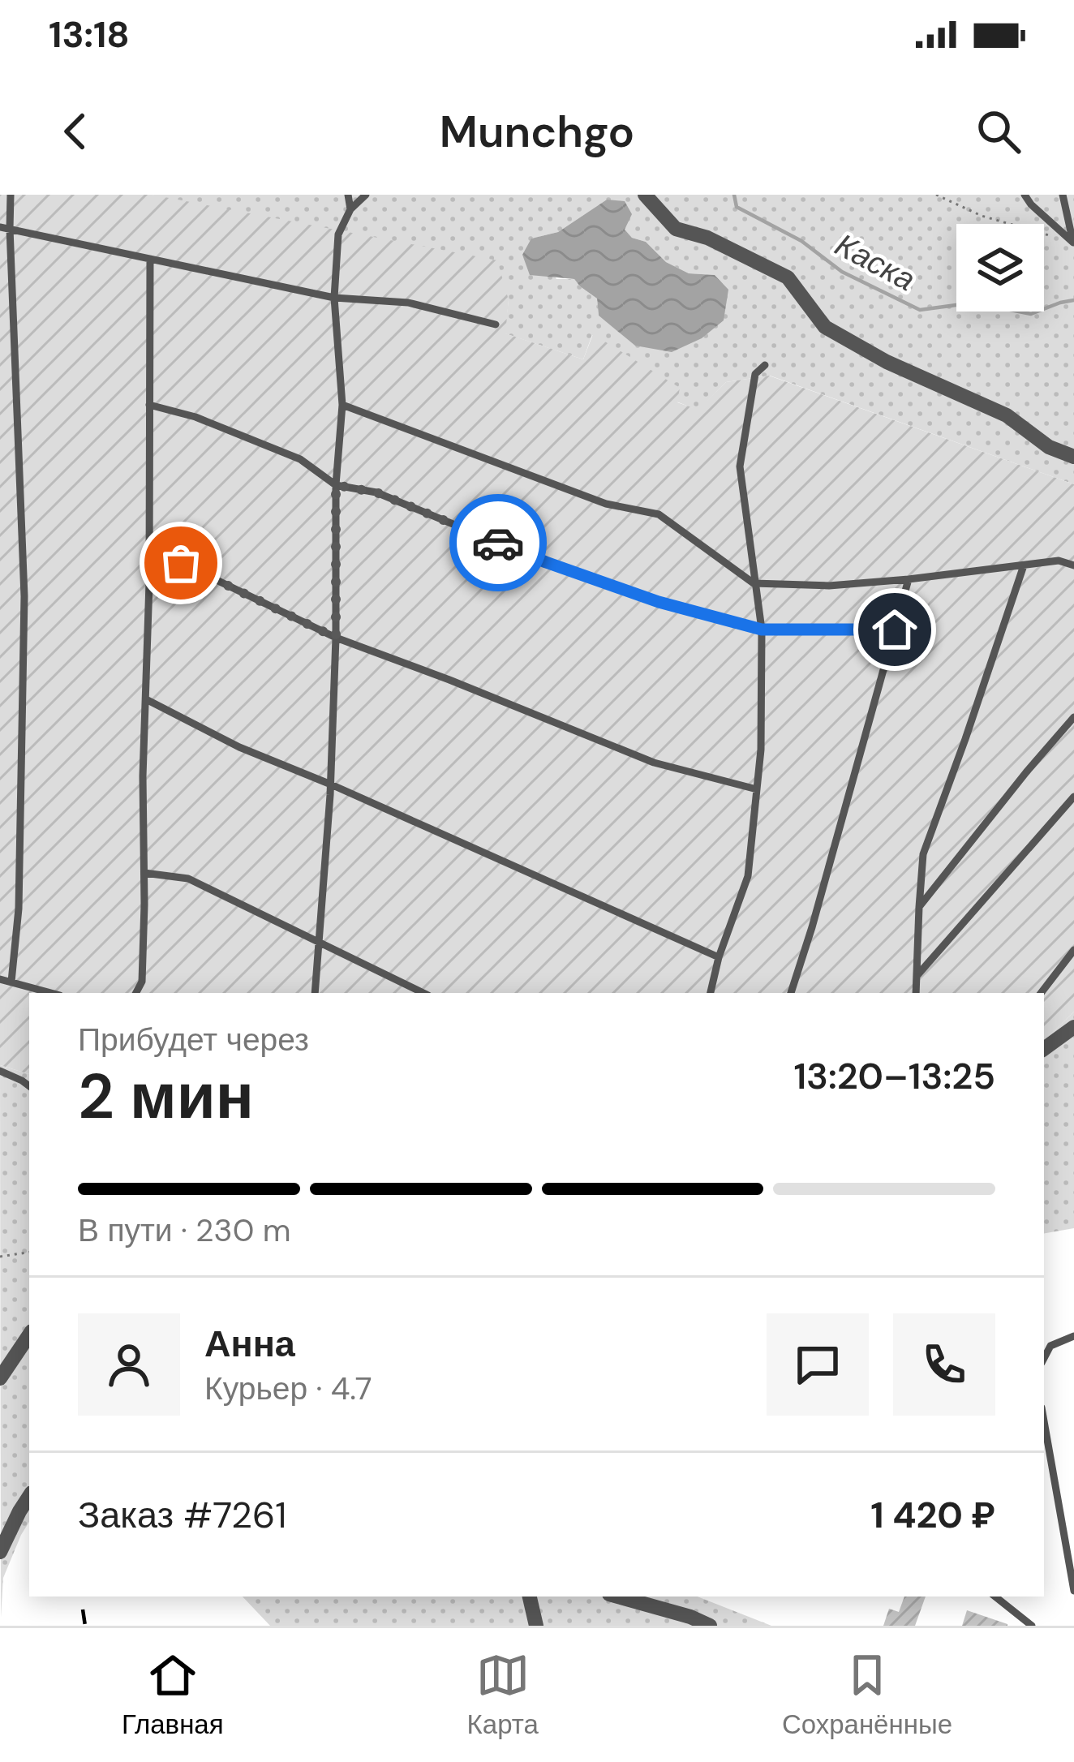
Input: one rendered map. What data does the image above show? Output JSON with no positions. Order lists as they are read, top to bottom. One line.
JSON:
{"water":["Каска"],"page":{"status":"13:18","header":"Munchgo","heading":["2 мин","Прибудет через","13:20–13:25"],"panel":["Анна","Курьер · 4.7","Заказ #7261","1 420 ₽"],"bar":"В пути · 230 m","tabs":["Главная","Карта","Сохранённые"]}}
